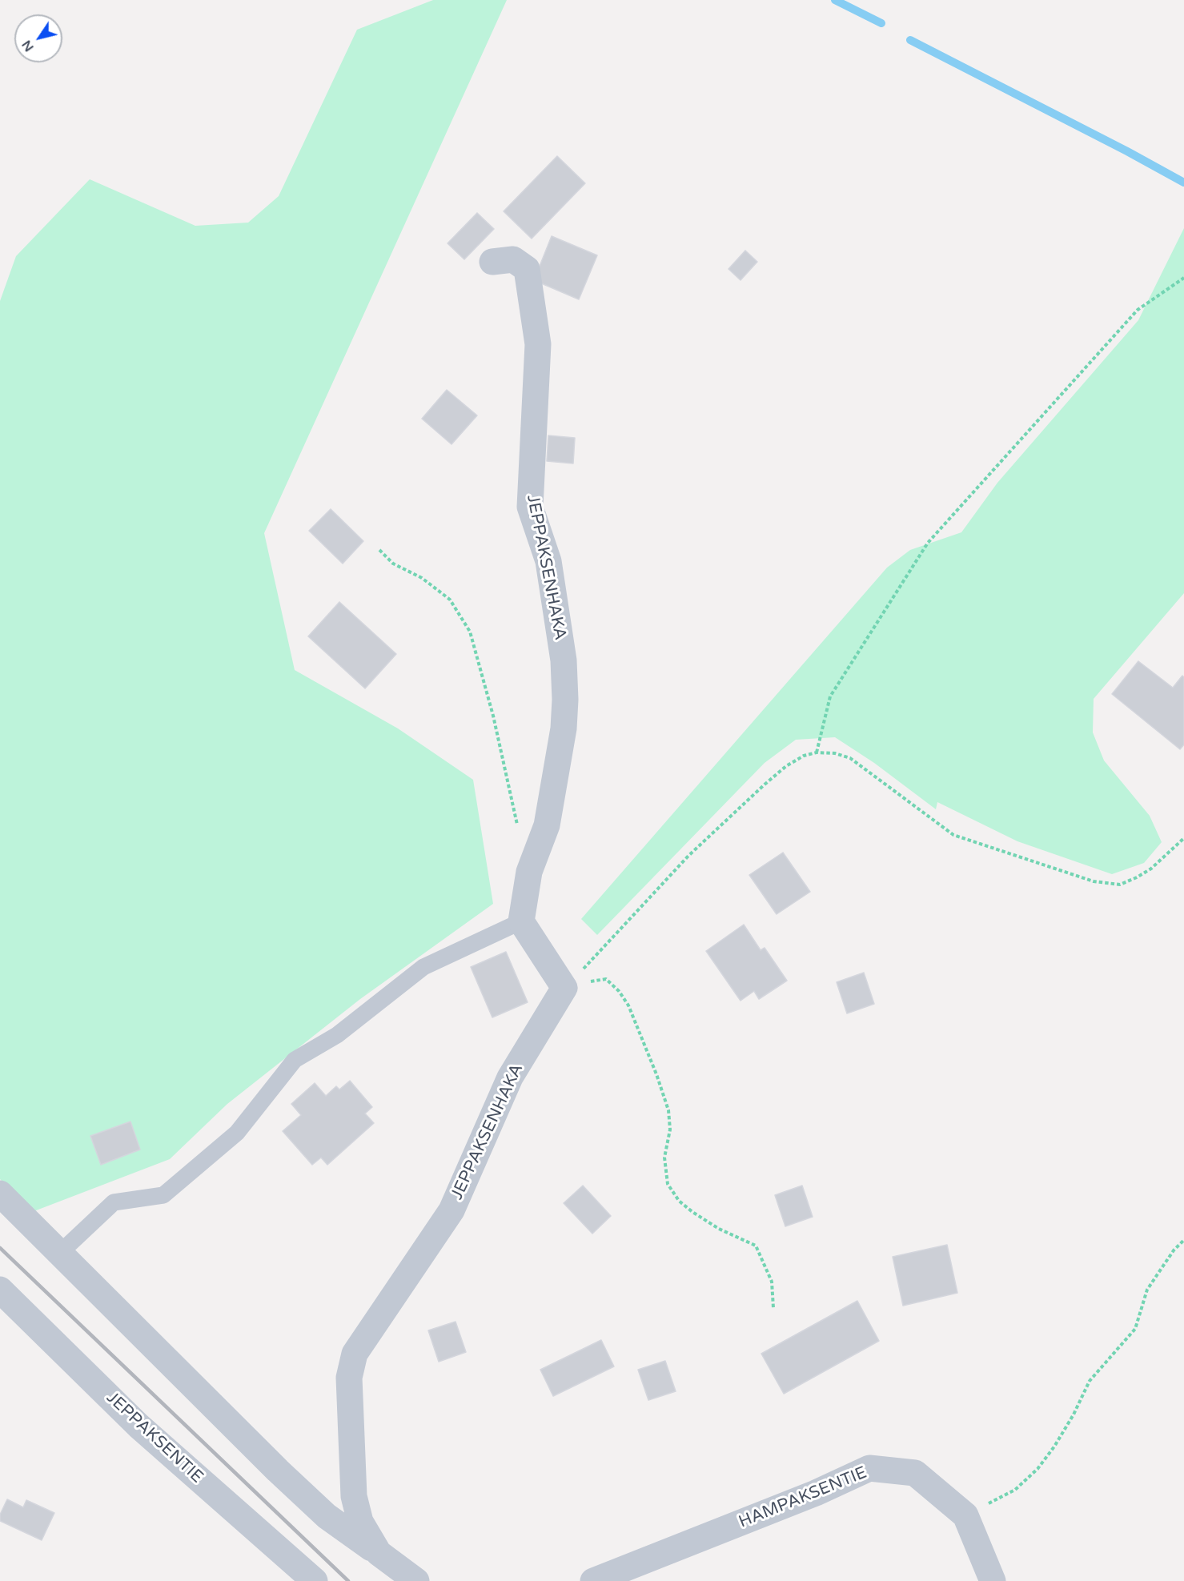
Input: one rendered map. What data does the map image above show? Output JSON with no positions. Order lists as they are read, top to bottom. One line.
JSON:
{"streets":{"street":["JEPPAKSENHAKA","JEPPAKSENTIE","HAMPAKSENTIE"]},"north":"bottom left"}
